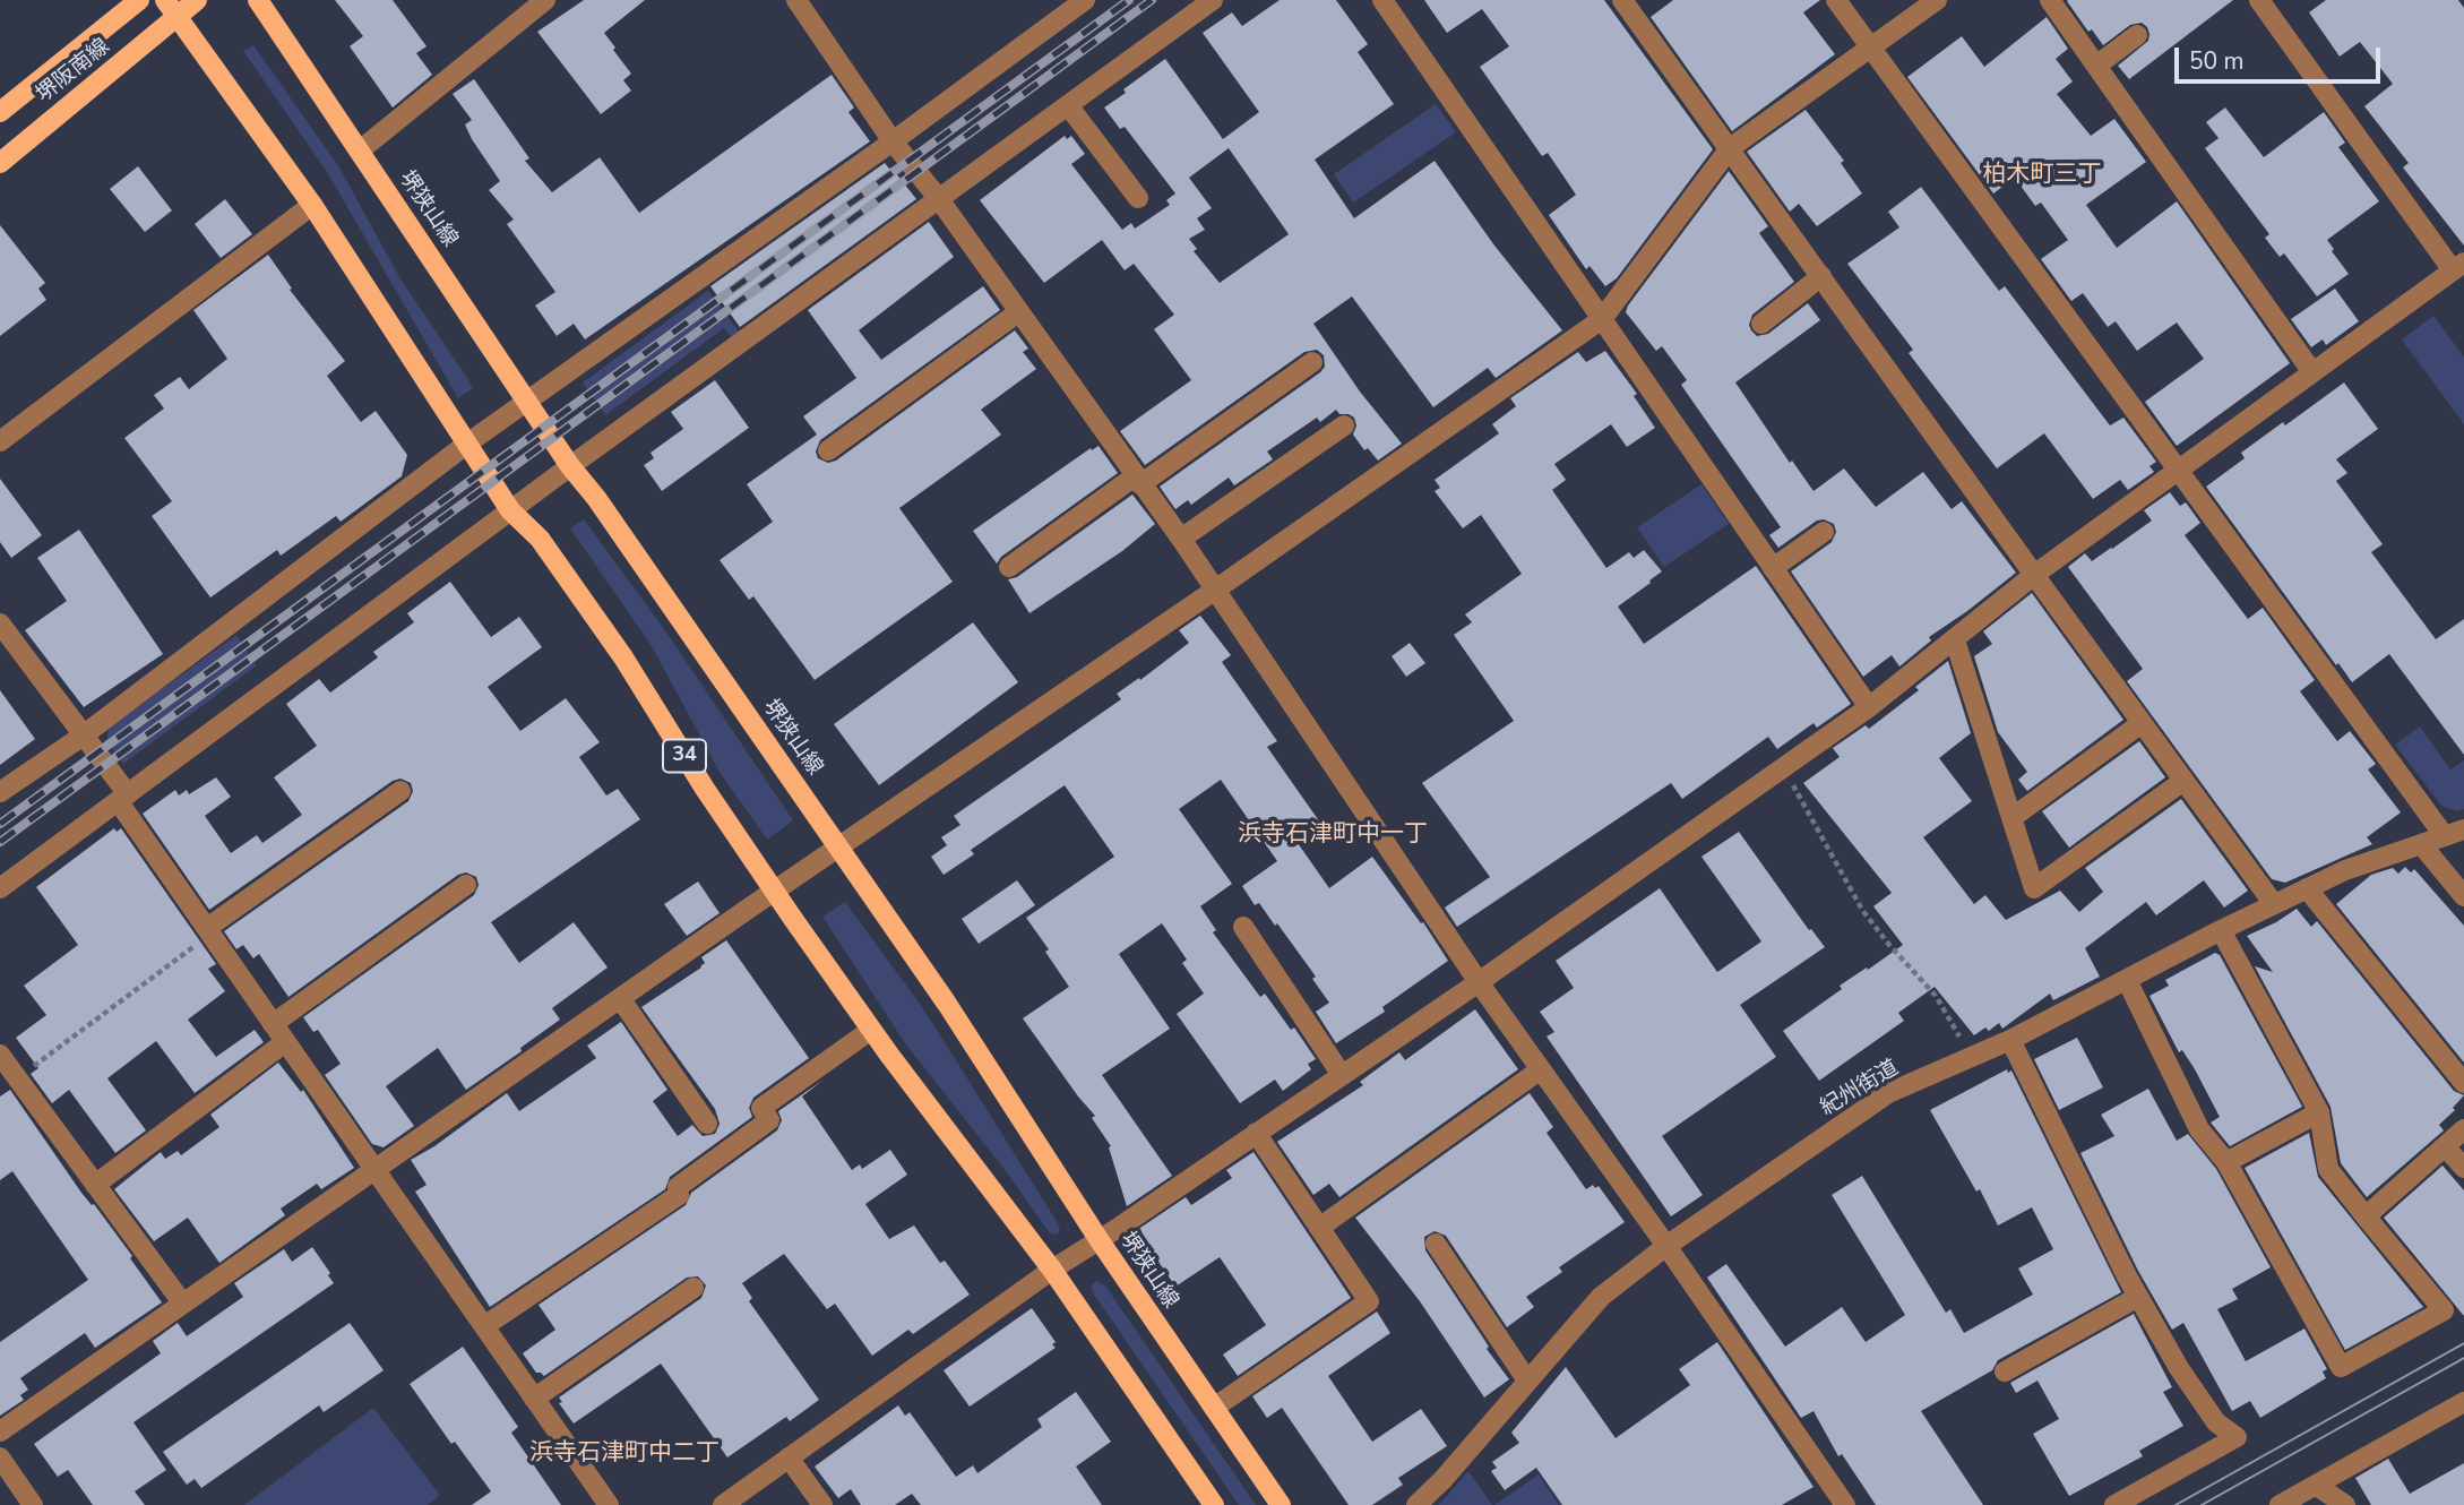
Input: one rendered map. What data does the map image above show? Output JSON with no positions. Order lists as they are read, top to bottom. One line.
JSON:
{"streets":{"main road":["堺阪南線","堺狭山線","34"],"street":["紀州街道"]},"crossings":[["堺阪南線","34"]],"districts":["柏木町三丁","浜寺石津町中一丁","浜寺石津町中二丁"],"scale_bar":"50 m"}
